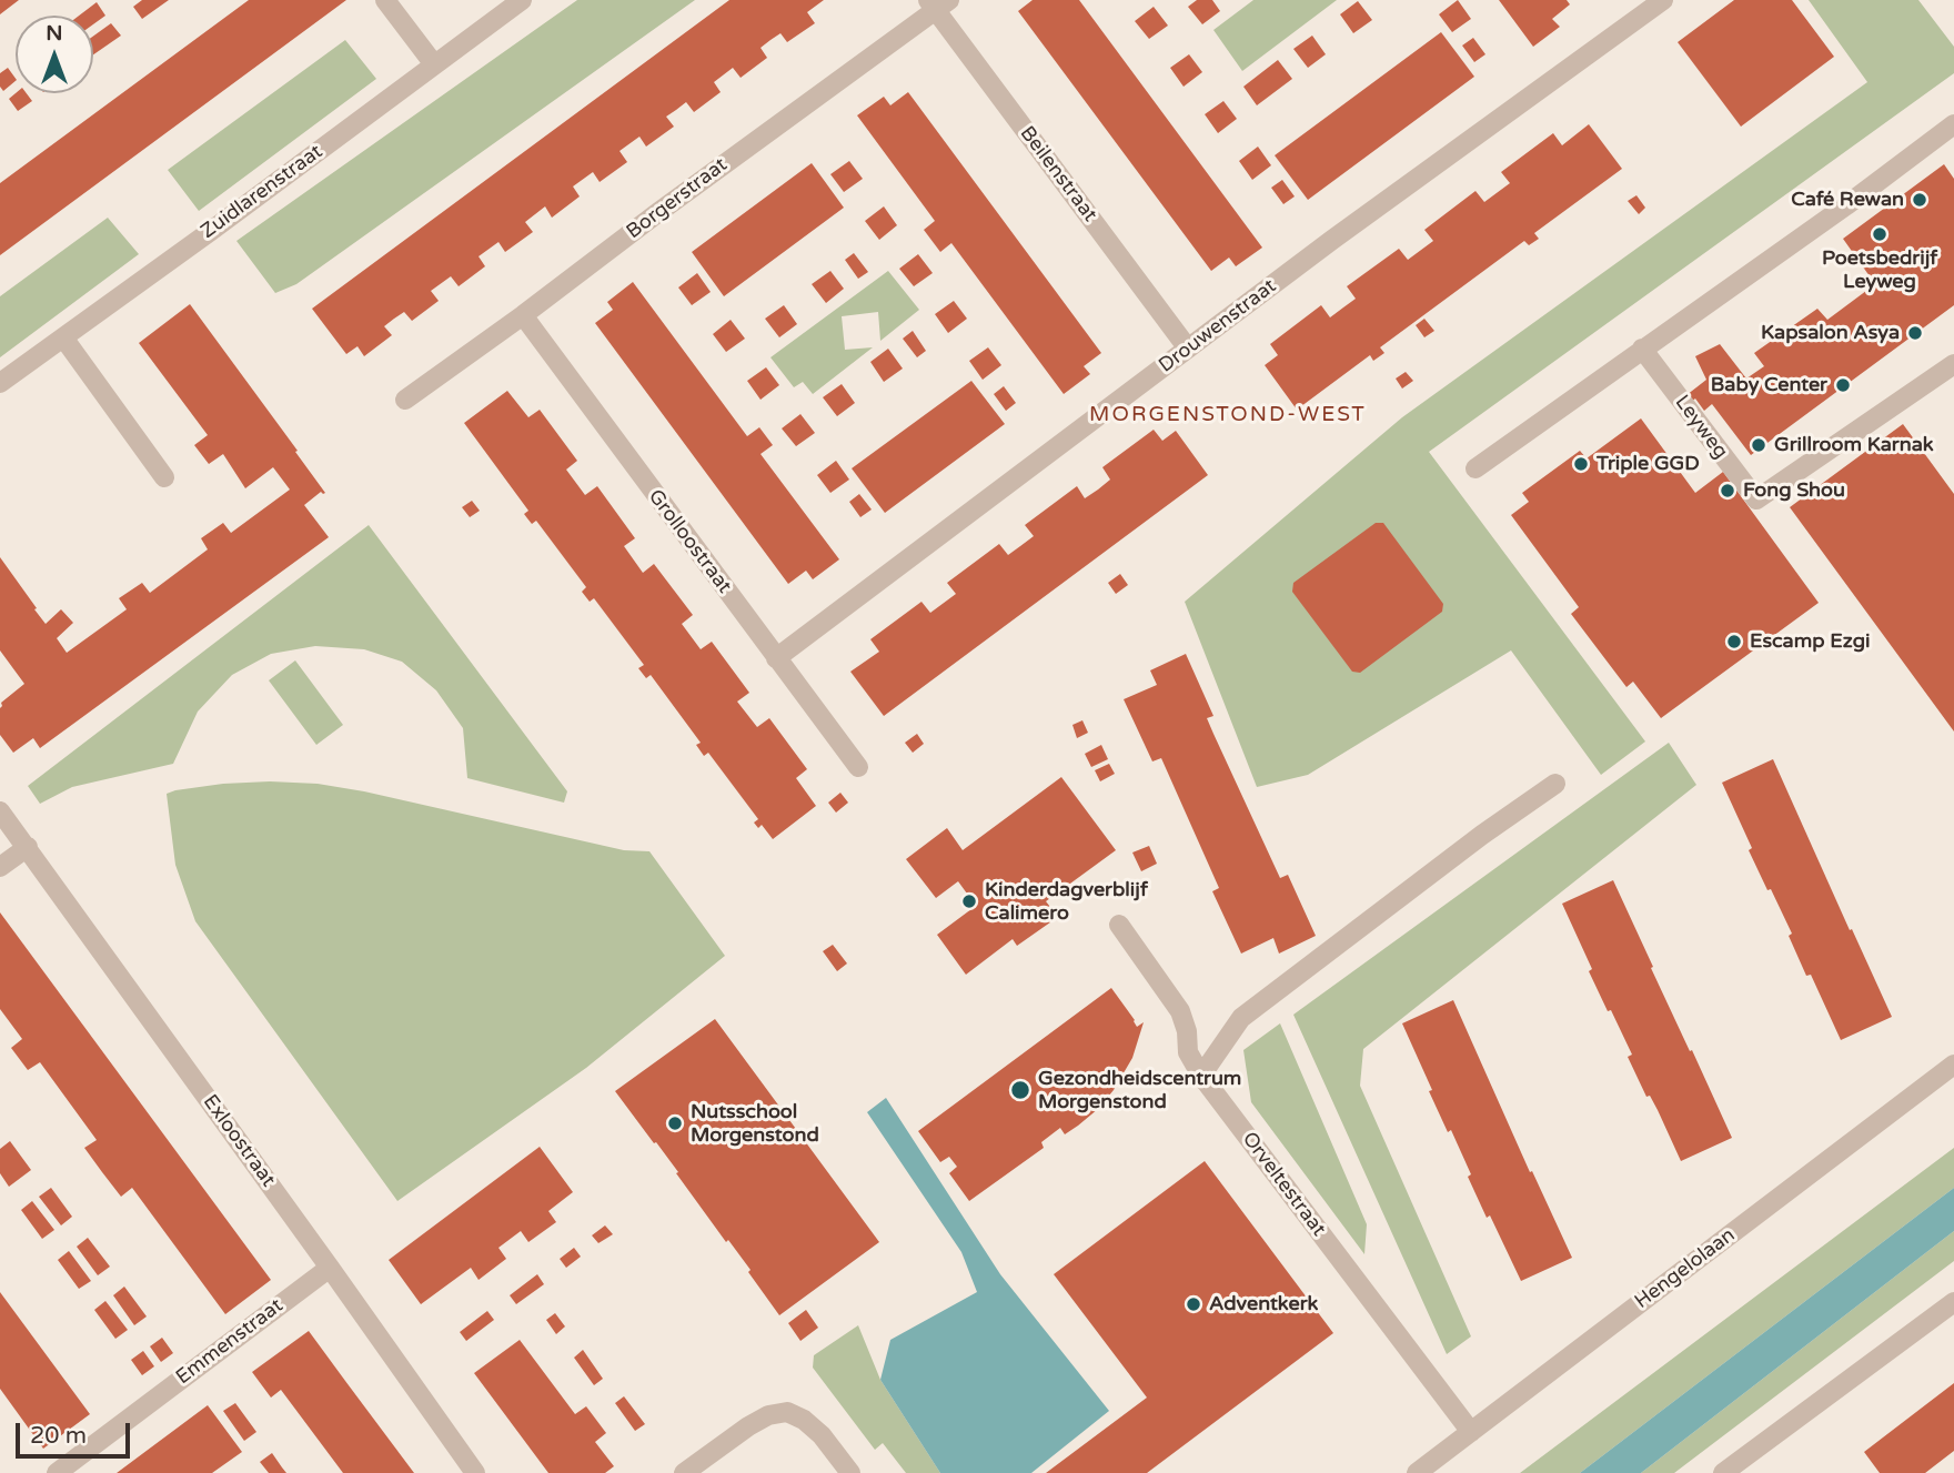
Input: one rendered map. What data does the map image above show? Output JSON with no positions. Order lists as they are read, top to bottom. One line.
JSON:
{"streets":{"street":["Beilenstraat","Zuidlarenstraat","Borgerstraat","Drouwenstraat","Leyweg","Grolloostraat","Exloostraat","Orveltestraat","Hengelolaan","Emmenstraat"]},"crossings":[["Beilenstraat","Borgerstraat"],["Beilenstraat","Drouwenstraat"],["Borgerstraat","Grolloostraat"],["Drouwenstraat","Grolloostraat"],["Exloostraat","Emmenstraat"],["Orveltestraat","Hengelolaan"]],"districts":["MORGENSTOND-WEST"],"places":["Café Rewan","Poetsbedrijf Leyweg","Kapsalon Asya","Baby Center","Grillroom Karnak","Triple GGD","Fong Shou","Escamp Ezgi","Kinderdagverblijf Calimero","Gezondheidscentrum Morgenstond","Nutsschool Morgenstond","Adventkerk"],"scale_bar":"20 m","north":"top"}
